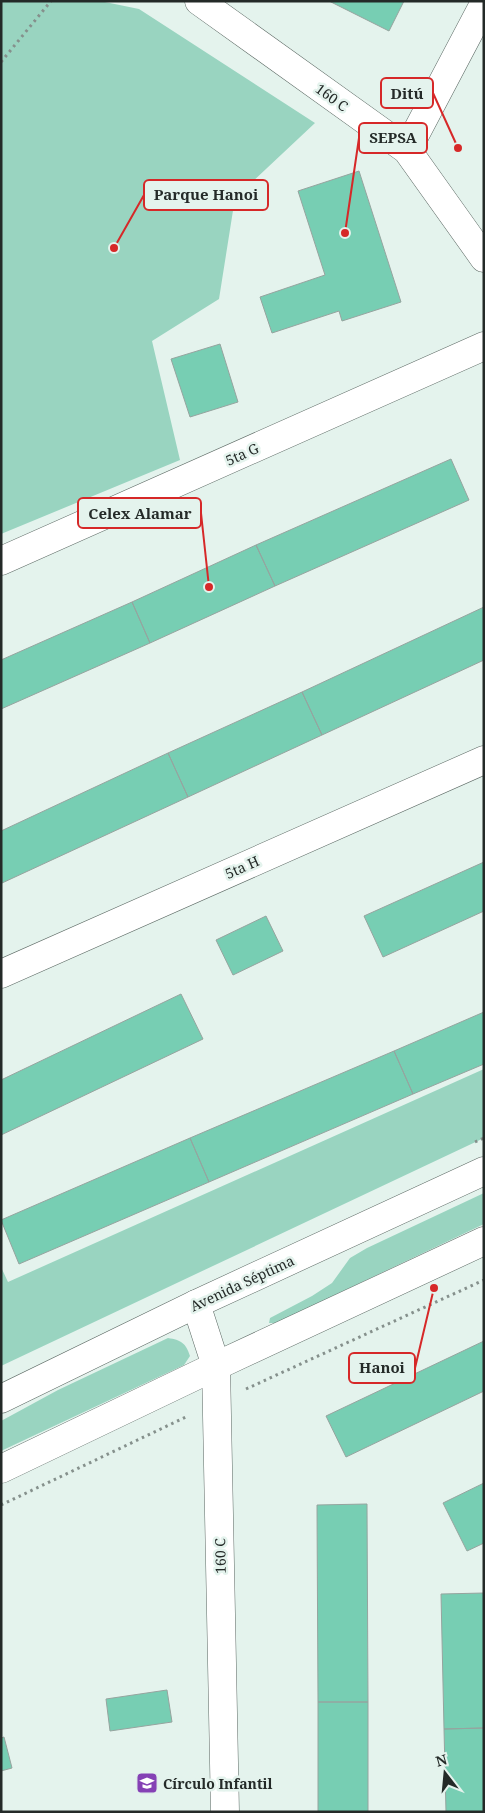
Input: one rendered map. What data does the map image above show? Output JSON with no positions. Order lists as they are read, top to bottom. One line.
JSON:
{"streets":{"street":["160 C","5ta G","5ta H","Avenida Séptima"]},"crossings":[["160 C","Avenida Séptima"]],"places":{"other":["Ditú","SEPSA","Parque Hanoi","Celex Alamar","Hanoi"],"school or university":["Círculo Infantil"]},"north":"top"}
